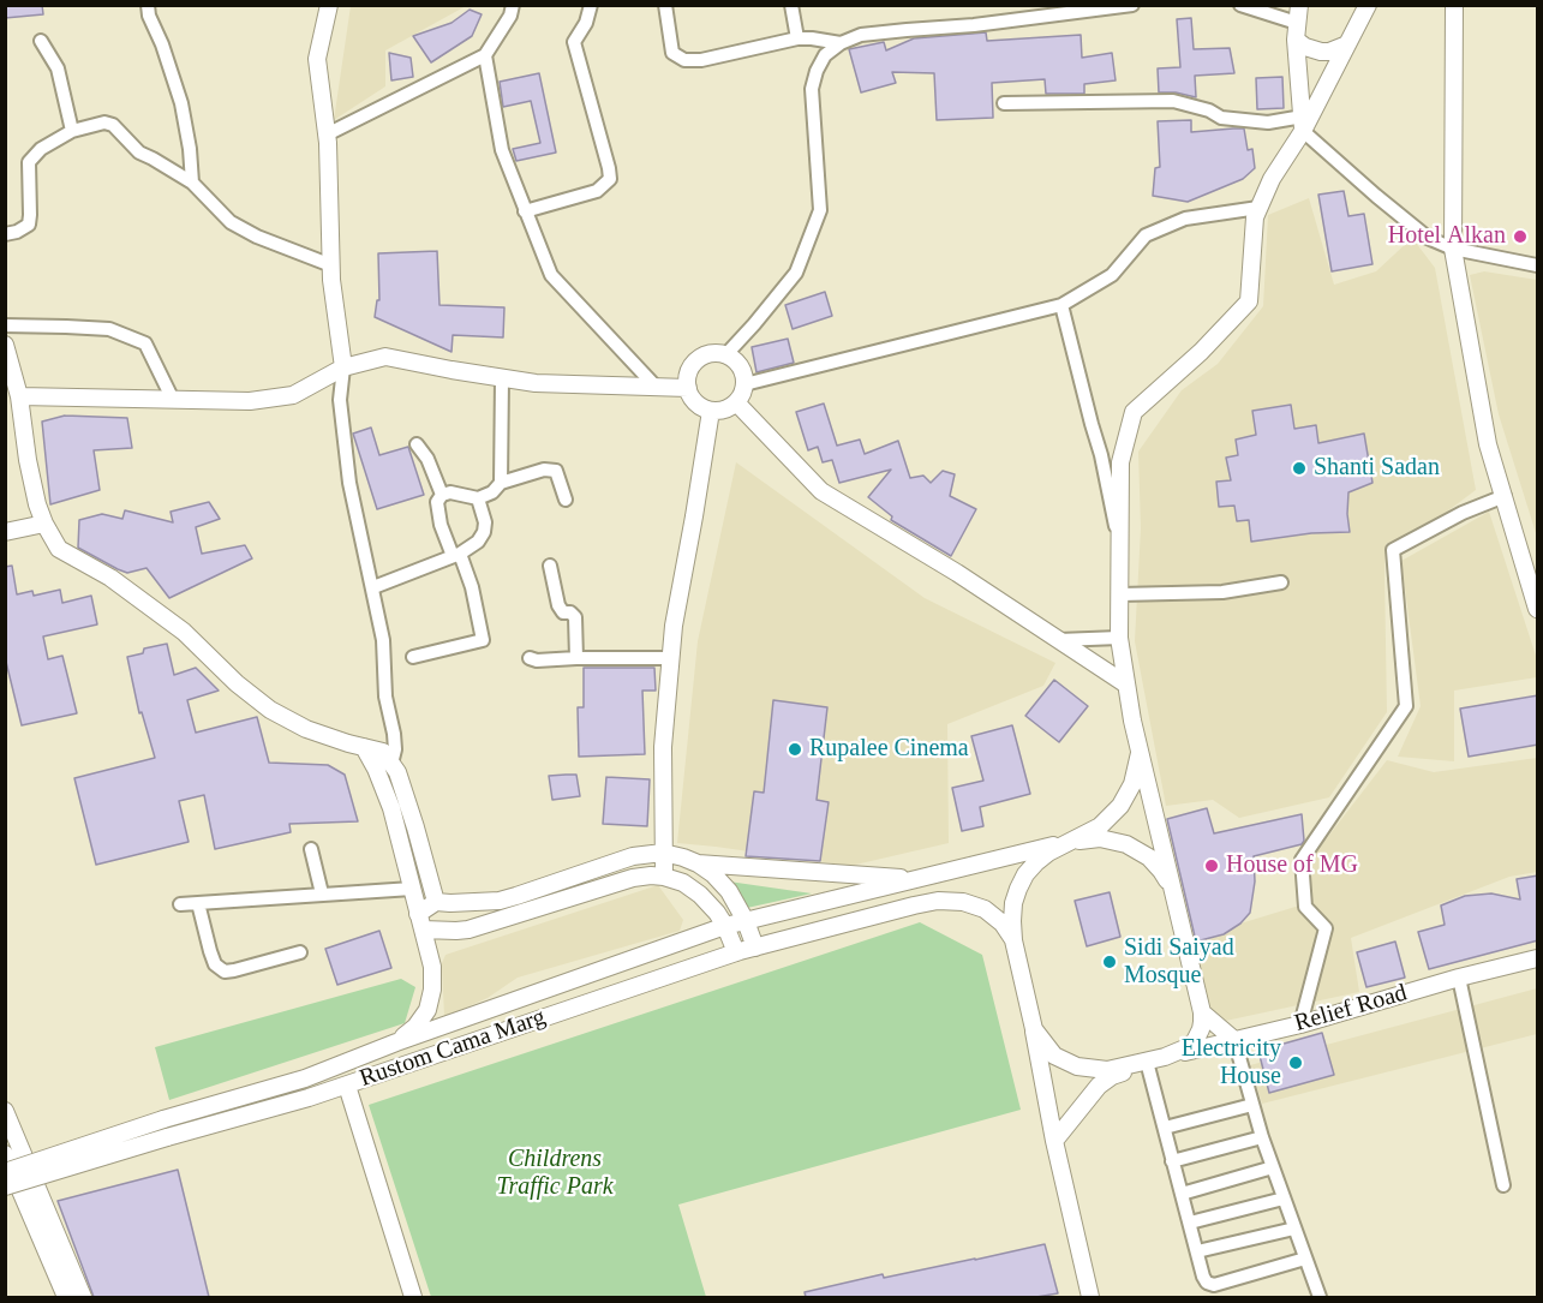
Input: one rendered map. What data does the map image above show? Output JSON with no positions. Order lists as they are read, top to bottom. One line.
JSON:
{"streets":{"main road":["Relief Road","Rustom Cama Marg"]},"crossings":[["Relief Road","Rustom Cama Marg"]],"parks":["Childrens Traffic Park"],"places":["Hotel Alkan","Shanti Sadan","Rupalee Cinema","House of MG","Sidi Saiyad Mosque","Electricity House"]}
